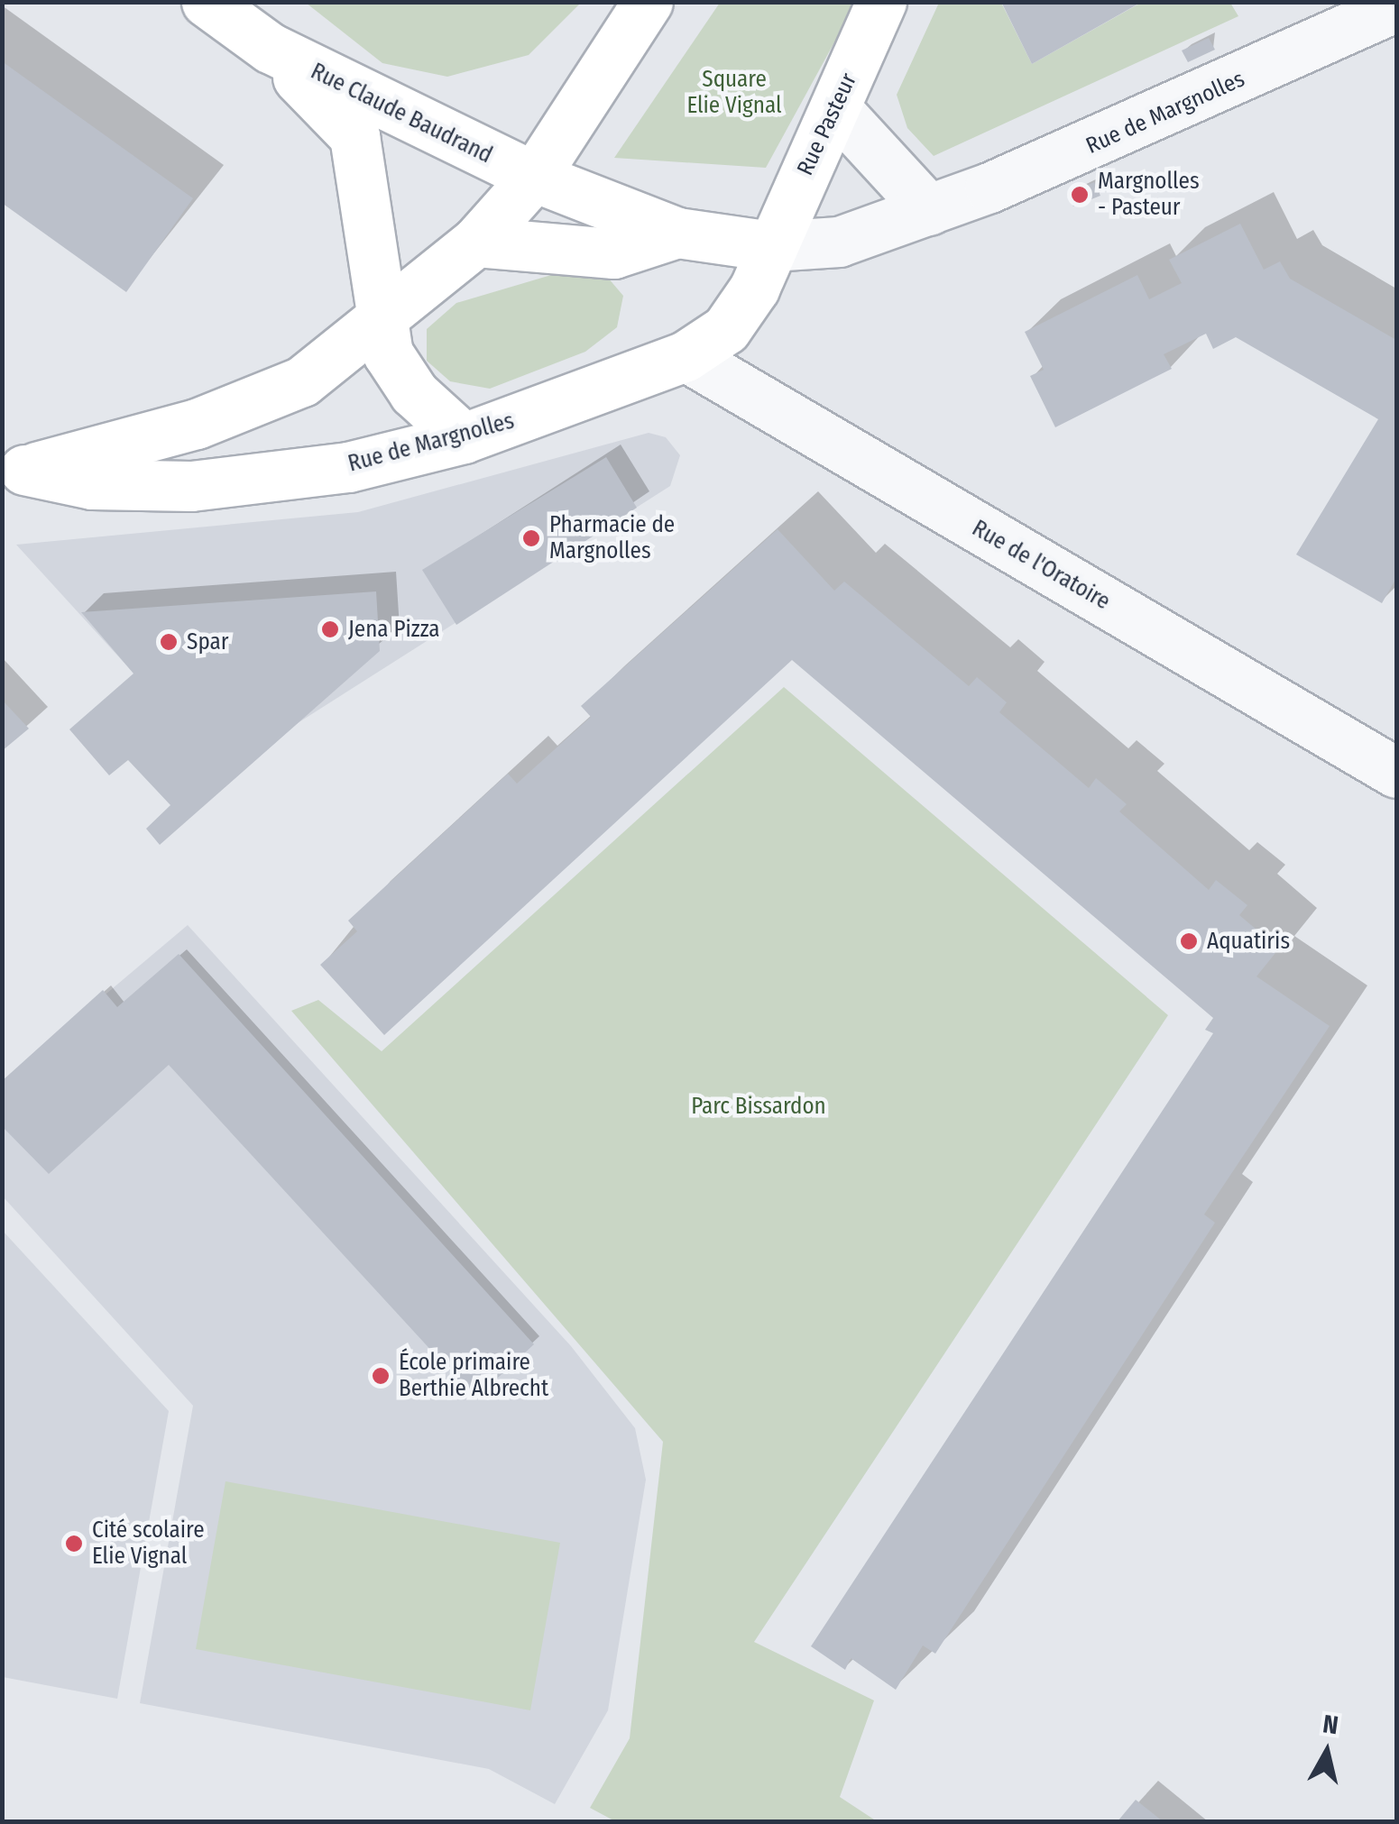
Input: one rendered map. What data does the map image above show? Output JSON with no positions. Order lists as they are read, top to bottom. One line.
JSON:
{"streets":{"street":["Rue de Margnolles","Rue Claude Baudrand","Rue Pasteur","Rue de l'Oratoire"]},"crossings":[["Rue de Margnolles","Rue Claude Baudrand"],["Rue de Margnolles","Rue Pasteur"],["Rue de Margnolles","Rue de l'Oratoire"]],"parks":["Square Elie Vignal","Parc Bissardon"],"places":["Margnolles - Pasteur","Pharmacie de Margnolles","Jena Pizza","Spar","Aquatiris","École primaire Berthie Albrecht","Cité scolaire Elie Vignal"],"north":"top"}
